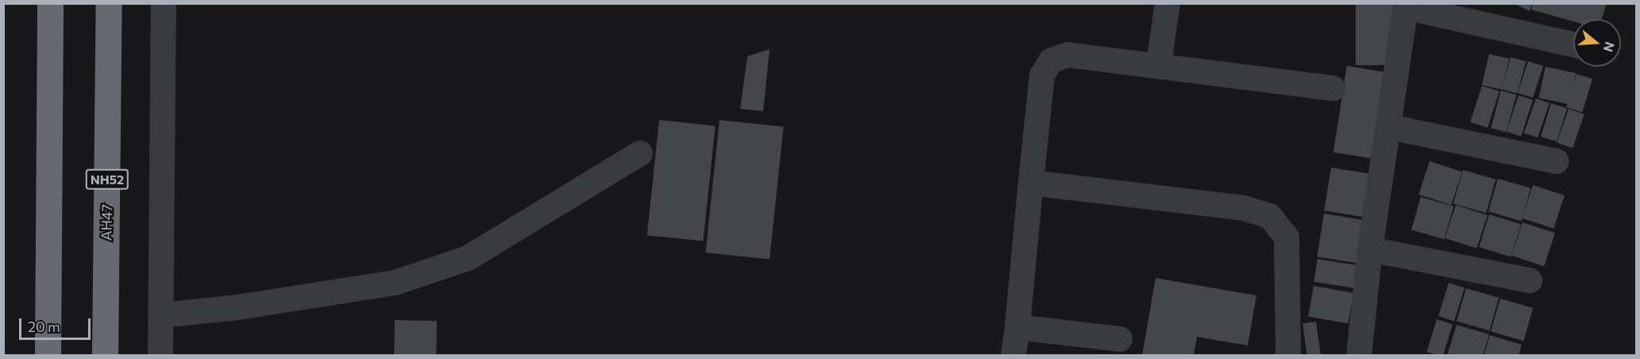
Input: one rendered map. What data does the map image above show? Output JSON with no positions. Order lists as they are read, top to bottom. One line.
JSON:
{"streets":{"highway":["NH52","AH47"]},"scale_bar":"20 m","north":"right"}
